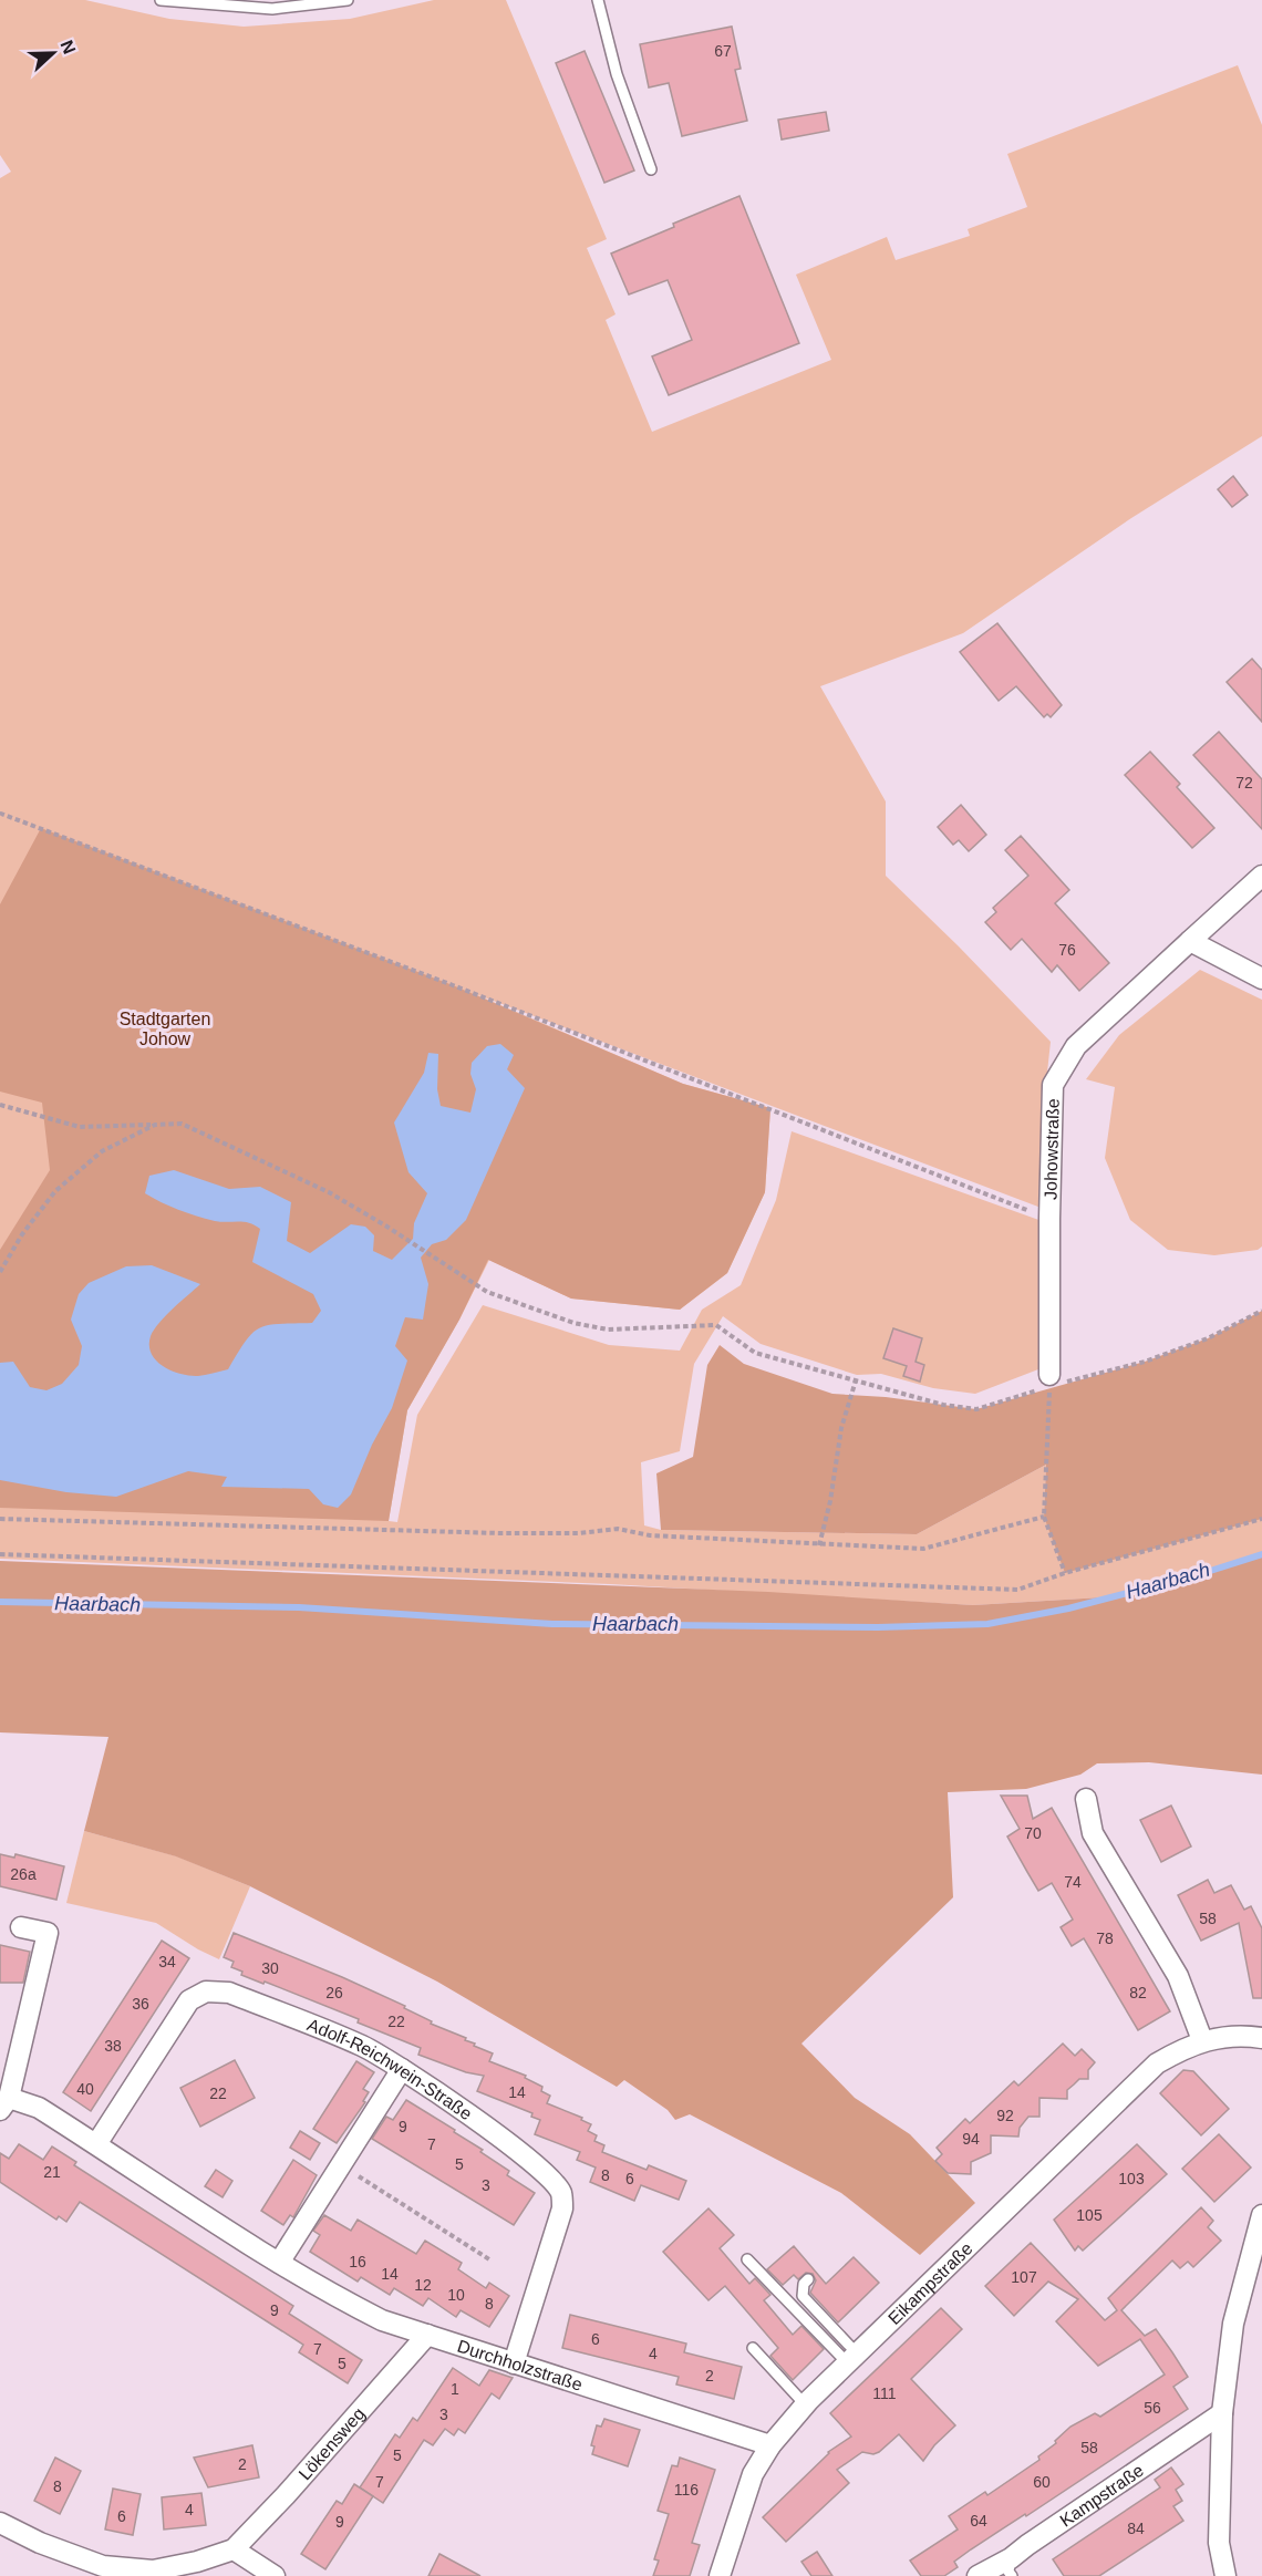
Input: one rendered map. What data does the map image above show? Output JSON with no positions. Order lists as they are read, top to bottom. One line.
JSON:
{"streets":{"street":["Johowstraße","Adolf-Reichwein-Straße","Eikampstraße","Durchholzstraße","Lökensweg","Kampstraße"]},"crossings":[["Adolf-Reichwein-Straße","Durchholzstraße"],["Eikampstraße","Durchholzstraße"],["Durchholzstraße","Lökensweg"]],"water":["Haarbach"],"parks":["Stadtgarten Johow"],"house_numbers":["67","72","76","70","26a","74","58","78","34","30","26","82","36","22","38","40","14","22","92","9","94","7","5","21","8","6","103","3","105","16","14","107","12","10","8","9","6","7","4","5","2","1","111","56","3","58","5","2","7","60","8","116","4","6","64","9","84"],"north":"right"}
